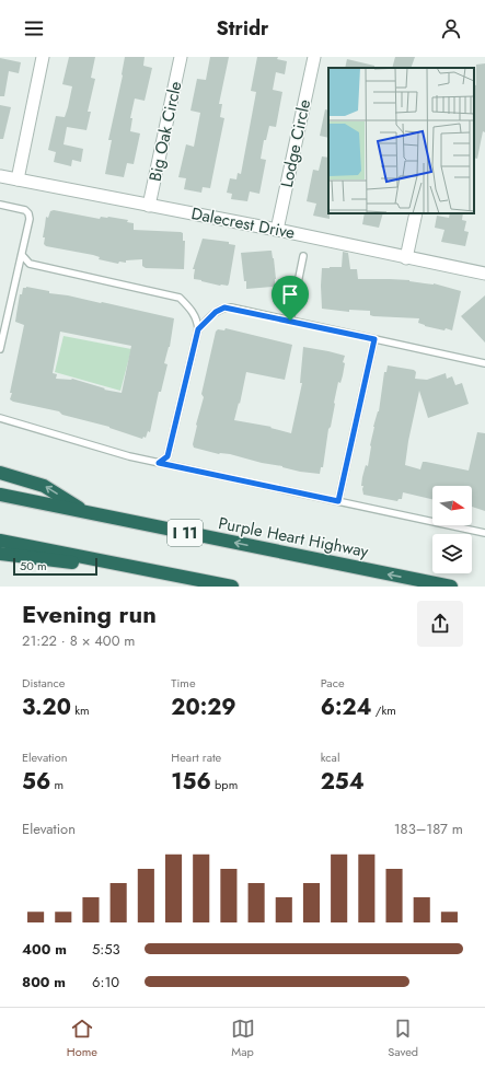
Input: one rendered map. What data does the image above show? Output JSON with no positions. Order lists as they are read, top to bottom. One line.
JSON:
{"streets":{"highway":["I 11","Purple Heart Highway"],"street":["Big Oak Circle","Lodge Circle","Dalecrest Drive"]},"crossings":[["Big Oak Circle","Dalecrest Drive"],["Lodge Circle","Dalecrest Drive"]],"scale_bar":"50 m","north":"right","page":{"header":"Stridr","scale":"50 m","heading":["Evening run","21:22 · 8 × 400 m"],"stats":[["Distance","3.20 km"],["Time","20:29"],["Pace","6:24 /km"],["Elevation","56 m"],["Heart rate","156 bpm"],["kcal","254"]],"chart":["Elevation","183–187 m"],"list":[{"name":"400 m","note":"5:53"},{"name":"800 m","note":"6:10"}],"tabs":["Home","Map","Saved"]}}
